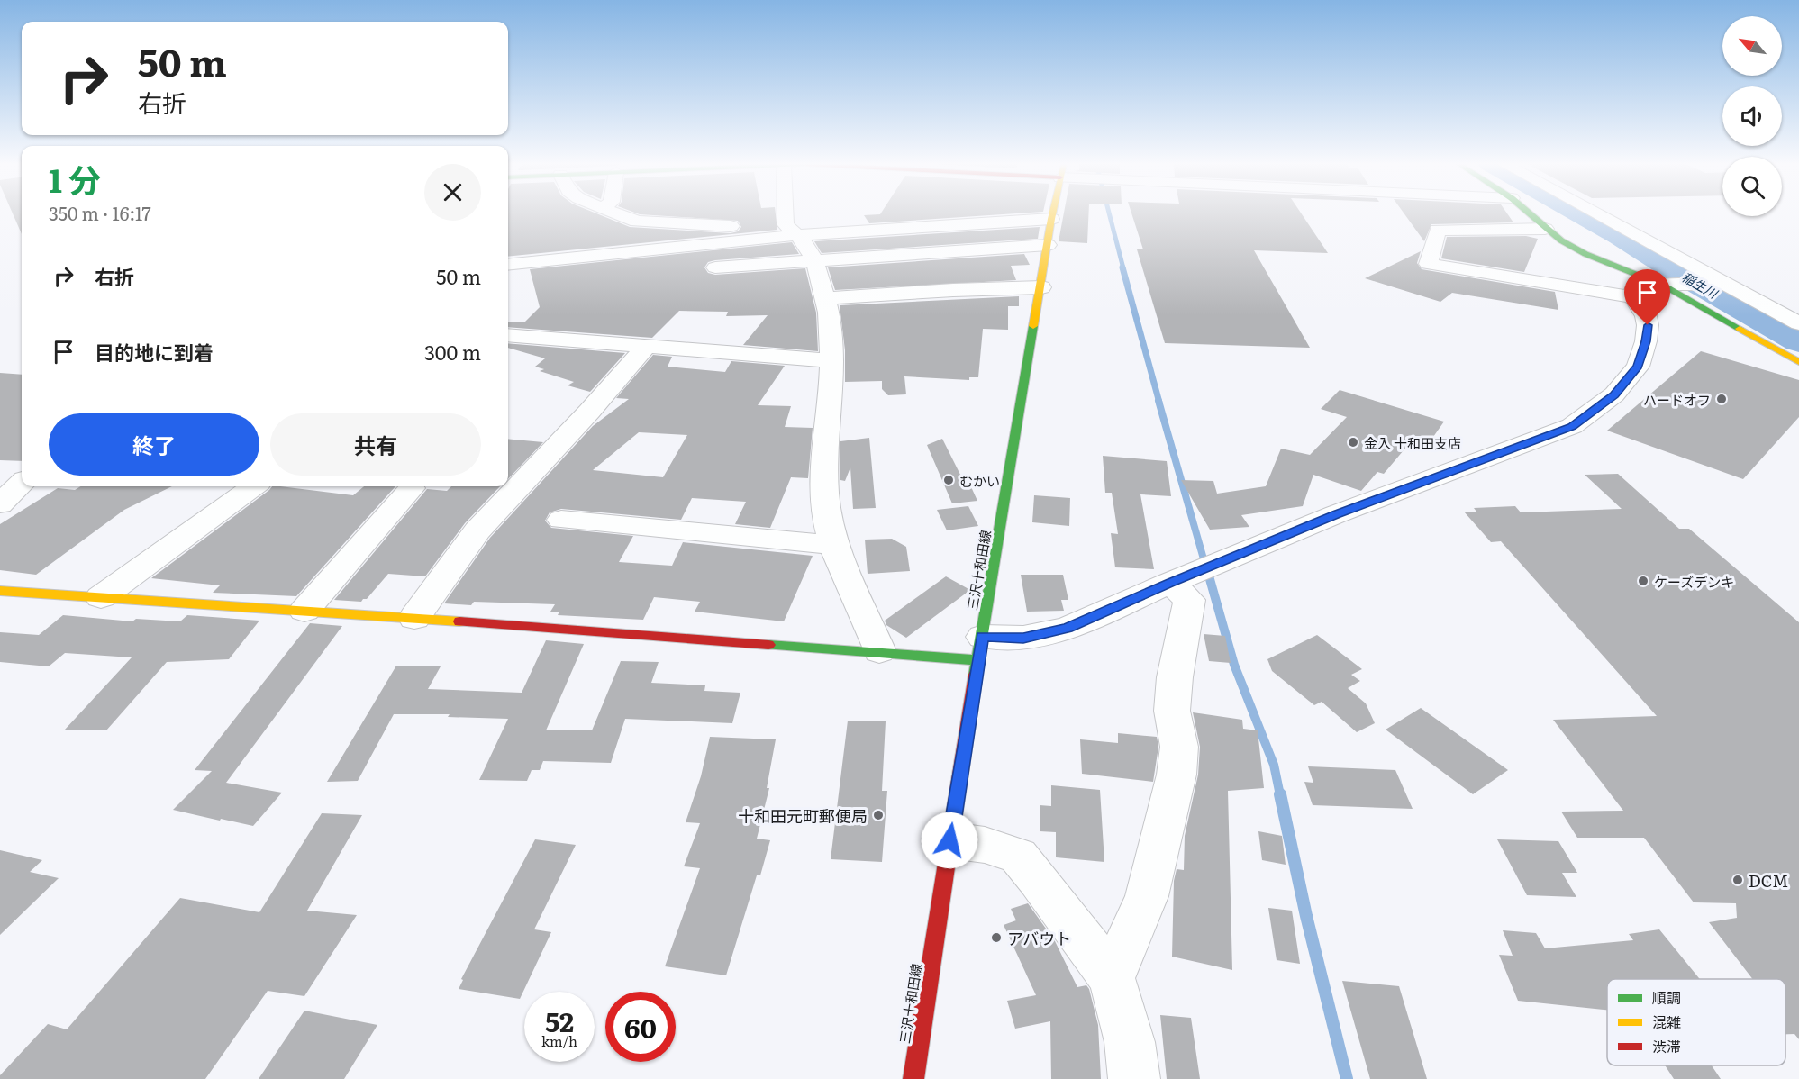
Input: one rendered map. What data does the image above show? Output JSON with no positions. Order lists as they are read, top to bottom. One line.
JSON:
{"streets":{"street":["三沢十和田線"]},"water":["稲生川"],"places":["ハードオフ","金入 十和田支店","むかい","ケーズデンキ","十和田元町郵便局","DCM","アバウト"],"legend":["順調","混雑","渋滞"],"north":"top left","page":{"turn":["50 m","右折"],"heading":["1 分","350 m · 16:17"],"list":[{"name":"右折","value":"50 m"},{"name":"目的地に到着","value":"300 m"}],"buttons":["終了","共有"],"speed":"52 km/h","limit":"60"}}
